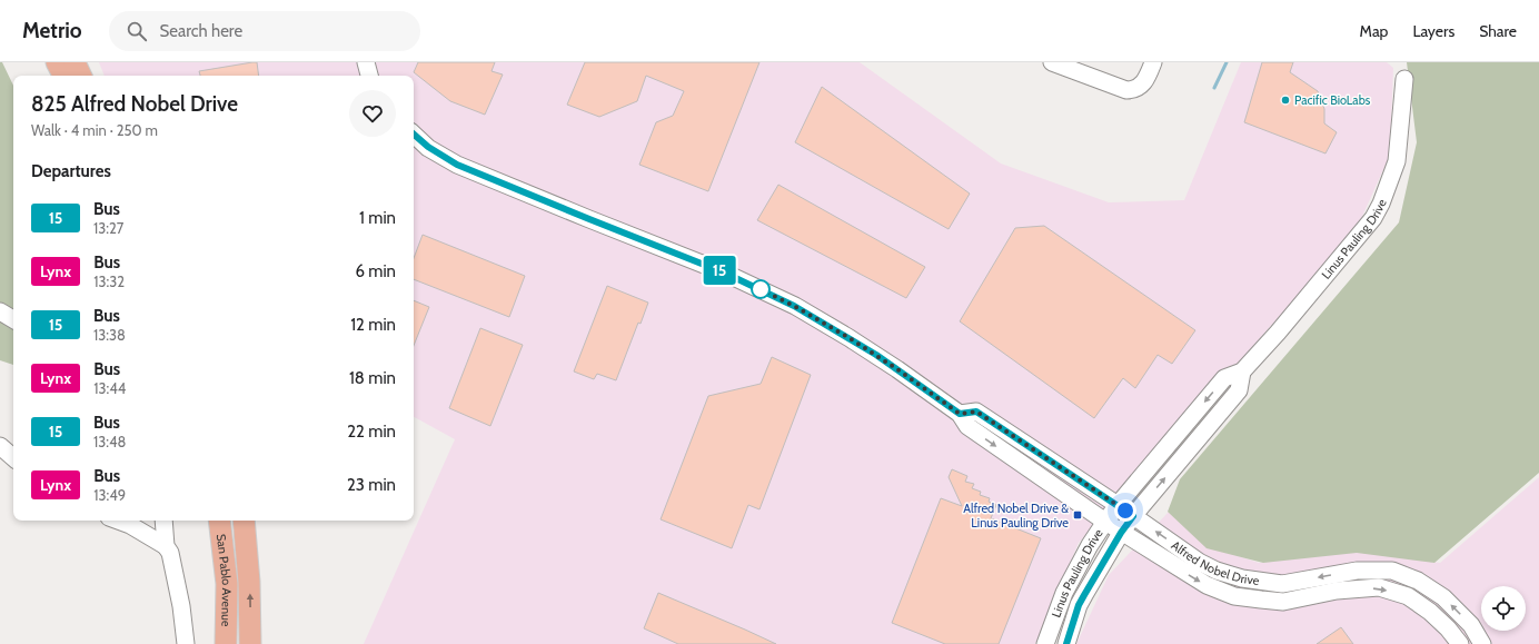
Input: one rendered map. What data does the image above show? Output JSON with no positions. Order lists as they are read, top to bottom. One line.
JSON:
{"streets":{"main road":["San Pablo Avenue"],"street":["Linus Pauling Drive","Alfred Nobel Drive"]},"crossings":[["Linus Pauling Drive","Alfred Nobel Drive"]],"places":{"other":["Pacific BioLabs"],"transit":["Alfred Nobel Drive & Linus Pauling Drive"]},"lines":["bus line 15"],"page":{"header":"Metrio","search":"Search here","nav":["Map","Layers","Share"],"on_map":"15","heading":[["825 Alfred Nobel Drive","Walk · 4 min · 250 m"],"Departures"],"list":[{"mark":"15","name":"Bus","note":"13:27","value":"1 min"},{"mark":"Lynx","name":"Bus","note":"13:32","value":"6 min"},{"mark":"15","name":"Bus","note":"13:38","value":"12 min"},{"mark":"Lynx","name":"Bus","note":"13:44","value":"18 min"},{"mark":"15","name":"Bus","note":"13:48","value":"22 min"},{"mark":"Lynx","name":"Bus","note":"13:49","value":"23 min"}]}}
